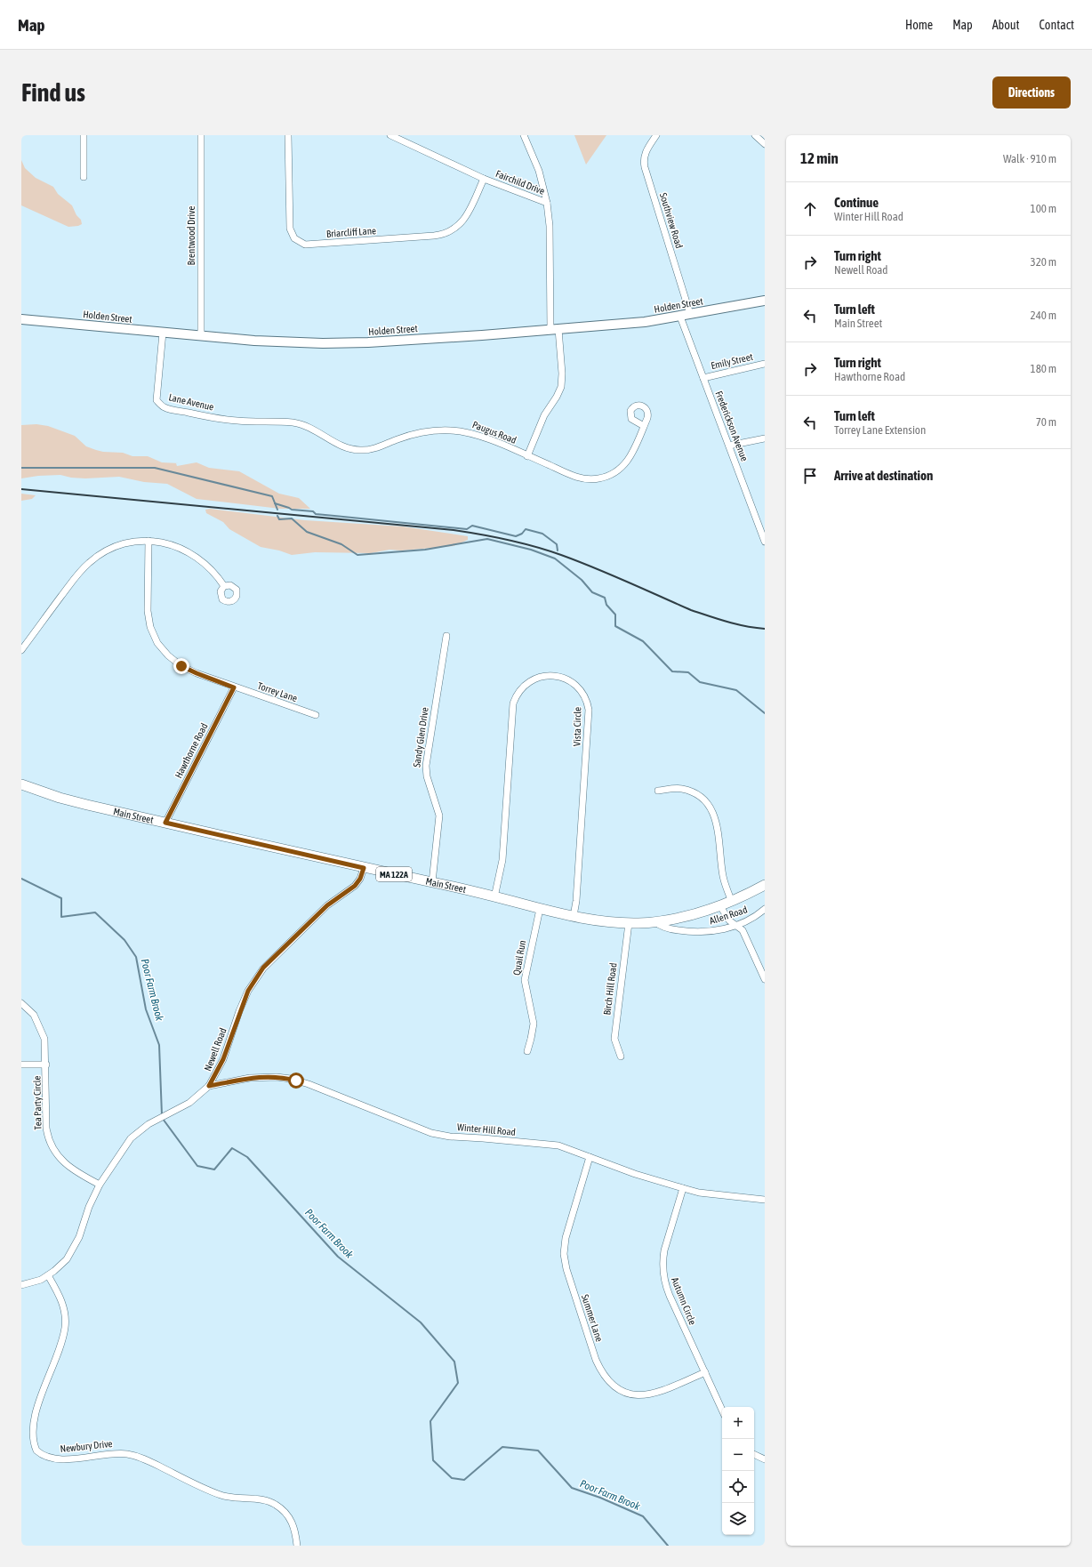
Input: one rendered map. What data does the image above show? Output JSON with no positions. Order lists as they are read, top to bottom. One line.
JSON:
{"streets":{"main road":["Holden Street","Main Street","MA 122A"],"street":["Fairchild Drive","Southview Road","Briarcliff Lane","Brentwood Drive","Emily Street","Lane Avenue","Frederickson Avenue","Paugus Road","Torrey Lane","Vista Circle","Sandy Glen Drive","Hawthorne Road","Allen Road","Quail Run","Birch Hill Road","Newell Road","Tea Party Circle","Winter Hill Road","Autumn Circle","Summer Lane","Newbury Drive"]},"crossings":[["Fairchild Drive","Briarcliff Lane"],["Fairchild Drive","Holden Street"],["Fairchild Drive","Paugus Road"],["Southview Road","Holden Street"],["Brentwood Drive","Holden Street"],["Holden Street","Lane Avenue"],["Holden Street","Frederickson Avenue"],["Emily Street","Frederickson Avenue"],["Lane Avenue","Paugus Road"],["Torrey Lane","Hawthorne Road"],["Vista Circle","Main Street"],["Sandy Glen Drive","Main Street"],["Hawthorne Road","Main Street"],["Main Street","Allen Road"],["Main Street","Quail Run"],["Main Street","Birch Hill Road"],["Main Street","Newell Road"],["Newell Road","Tea Party Circle"],["Newell Road","Winter Hill Road"],["Winter Hill Road","Autumn Circle"],["Winter Hill Road","Summer Lane"],["Autumn Circle","Summer Lane"]],"water":["Poor Farm Brook"],"page":{"header":"Map","nav":["Home","Map","About","Contact"],"buttons":"Directions","title":"Find us","heading":["12 min","Walk · 910 m"],"list":[["Continue","Winter Hill Road","100 m"],["Turn right","Newell Road","320 m"],["Turn left","Main Street","240 m"],["Turn right","Hawthorne Road","180 m"],["Turn left","Torrey Lane Extension","70 m"],"Arrive at destination"],"map_buttons":["+","−"]}}
